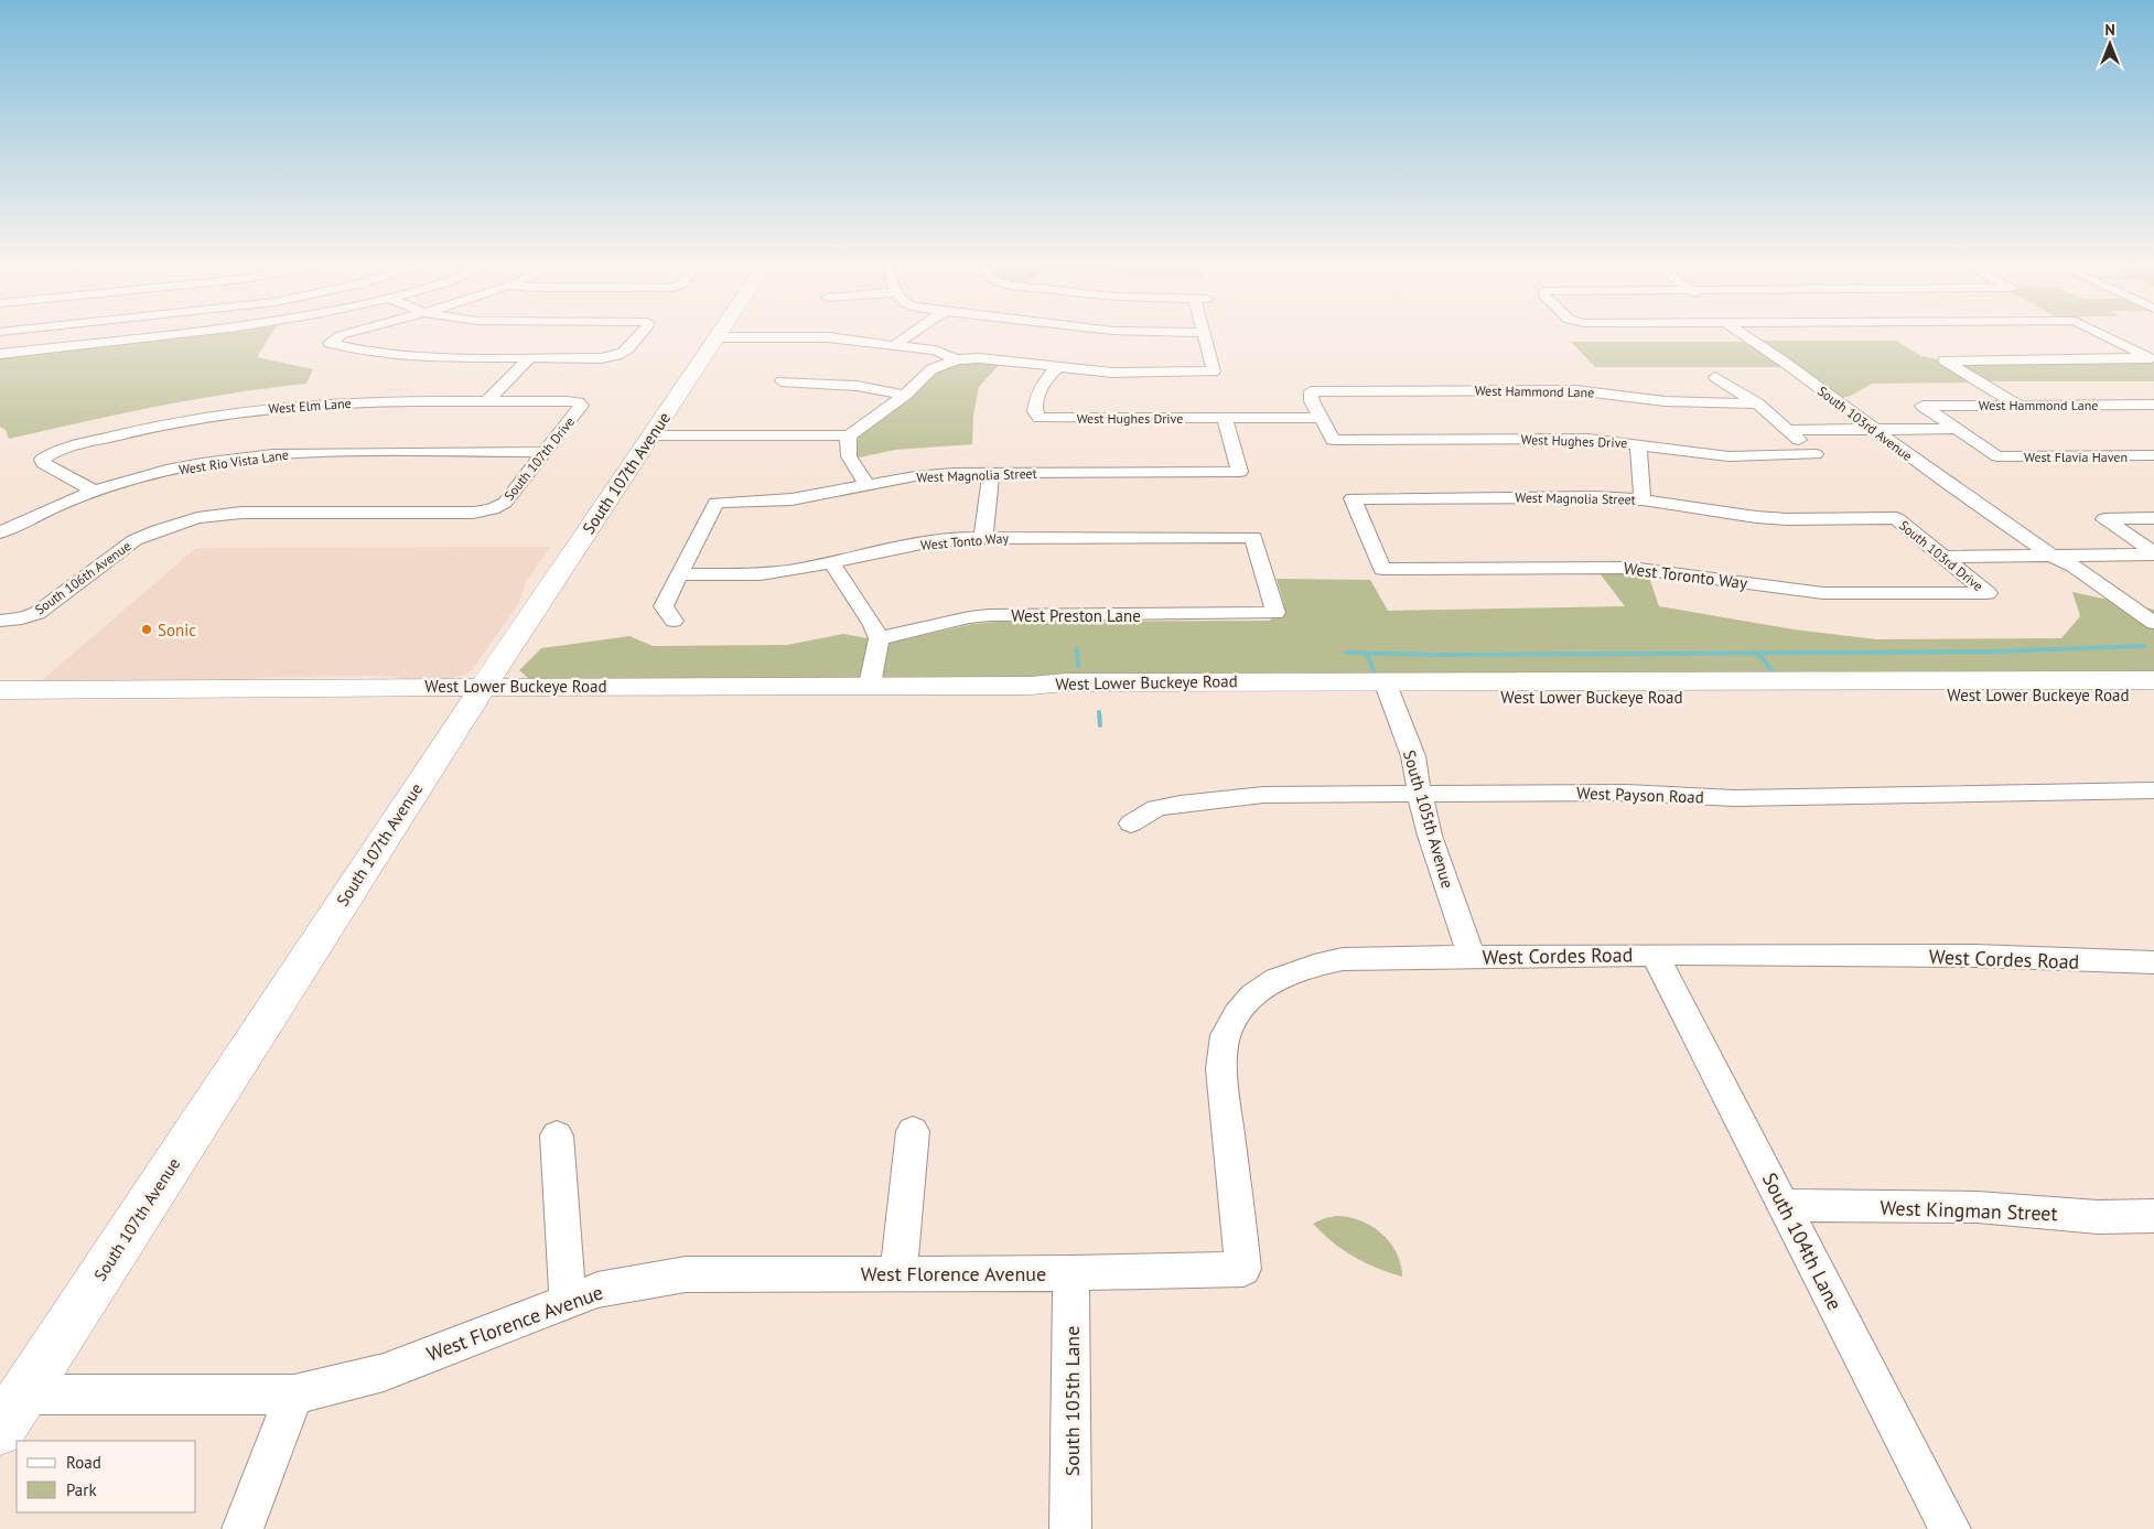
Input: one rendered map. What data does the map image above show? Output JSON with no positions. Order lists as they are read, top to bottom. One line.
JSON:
{"streets":{"main road":["South 107th Avenue","West Lower Buckeye Road"],"street":["West Hammond Lane","West Elm Lane","West Hughes Drive","South 103rd Avenue","West Flavia Haven","South 107th Drive","West Rio Vista Lane","West Magnolia Street","West Tonto Way","South 103rd Drive","West Toronto Way","South 106th Avenue","West Preston Lane","West Payson Road","South 105th Avenue","West Cordes Road","West Kingman Street","South 104th Lane","West Florence Avenue","South 105th Lane"]},"crossings":[["West Hammond Lane","West Hughes Drive"],["West Hammond Lane","West Flavia Haven"],["West Elm Lane","South 107th Drive"],["West Elm Lane","West Rio Vista Lane"],["West Hughes Drive","West Magnolia Street"],["South 107th Drive","West Rio Vista Lane"],["South 107th Drive","South 106th Avenue"],["South 107th Avenue","West Lower Buckeye Road"],["South 107th Avenue","West Florence Avenue"],["West Magnolia Street","West Tonto Way"],["West Magnolia Street","South 103rd Drive"],["West Magnolia Street","West Toronto Way"],["West Tonto Way","West Preston Lane"],["South 103rd Drive","West Toronto Way"],["West Lower Buckeye Road","South 105th Avenue"],["West Payson Road","South 105th Avenue"],["South 105th Avenue","West Cordes Road"],["West Cordes Road","South 104th Lane"],["West Cordes Road","West Florence Avenue"],["West Kingman Street","South 104th Lane"],["West Florence Avenue","South 105th Lane"]],"places":["Sonic"],"legend":["Road","Park"],"north":"top"}
